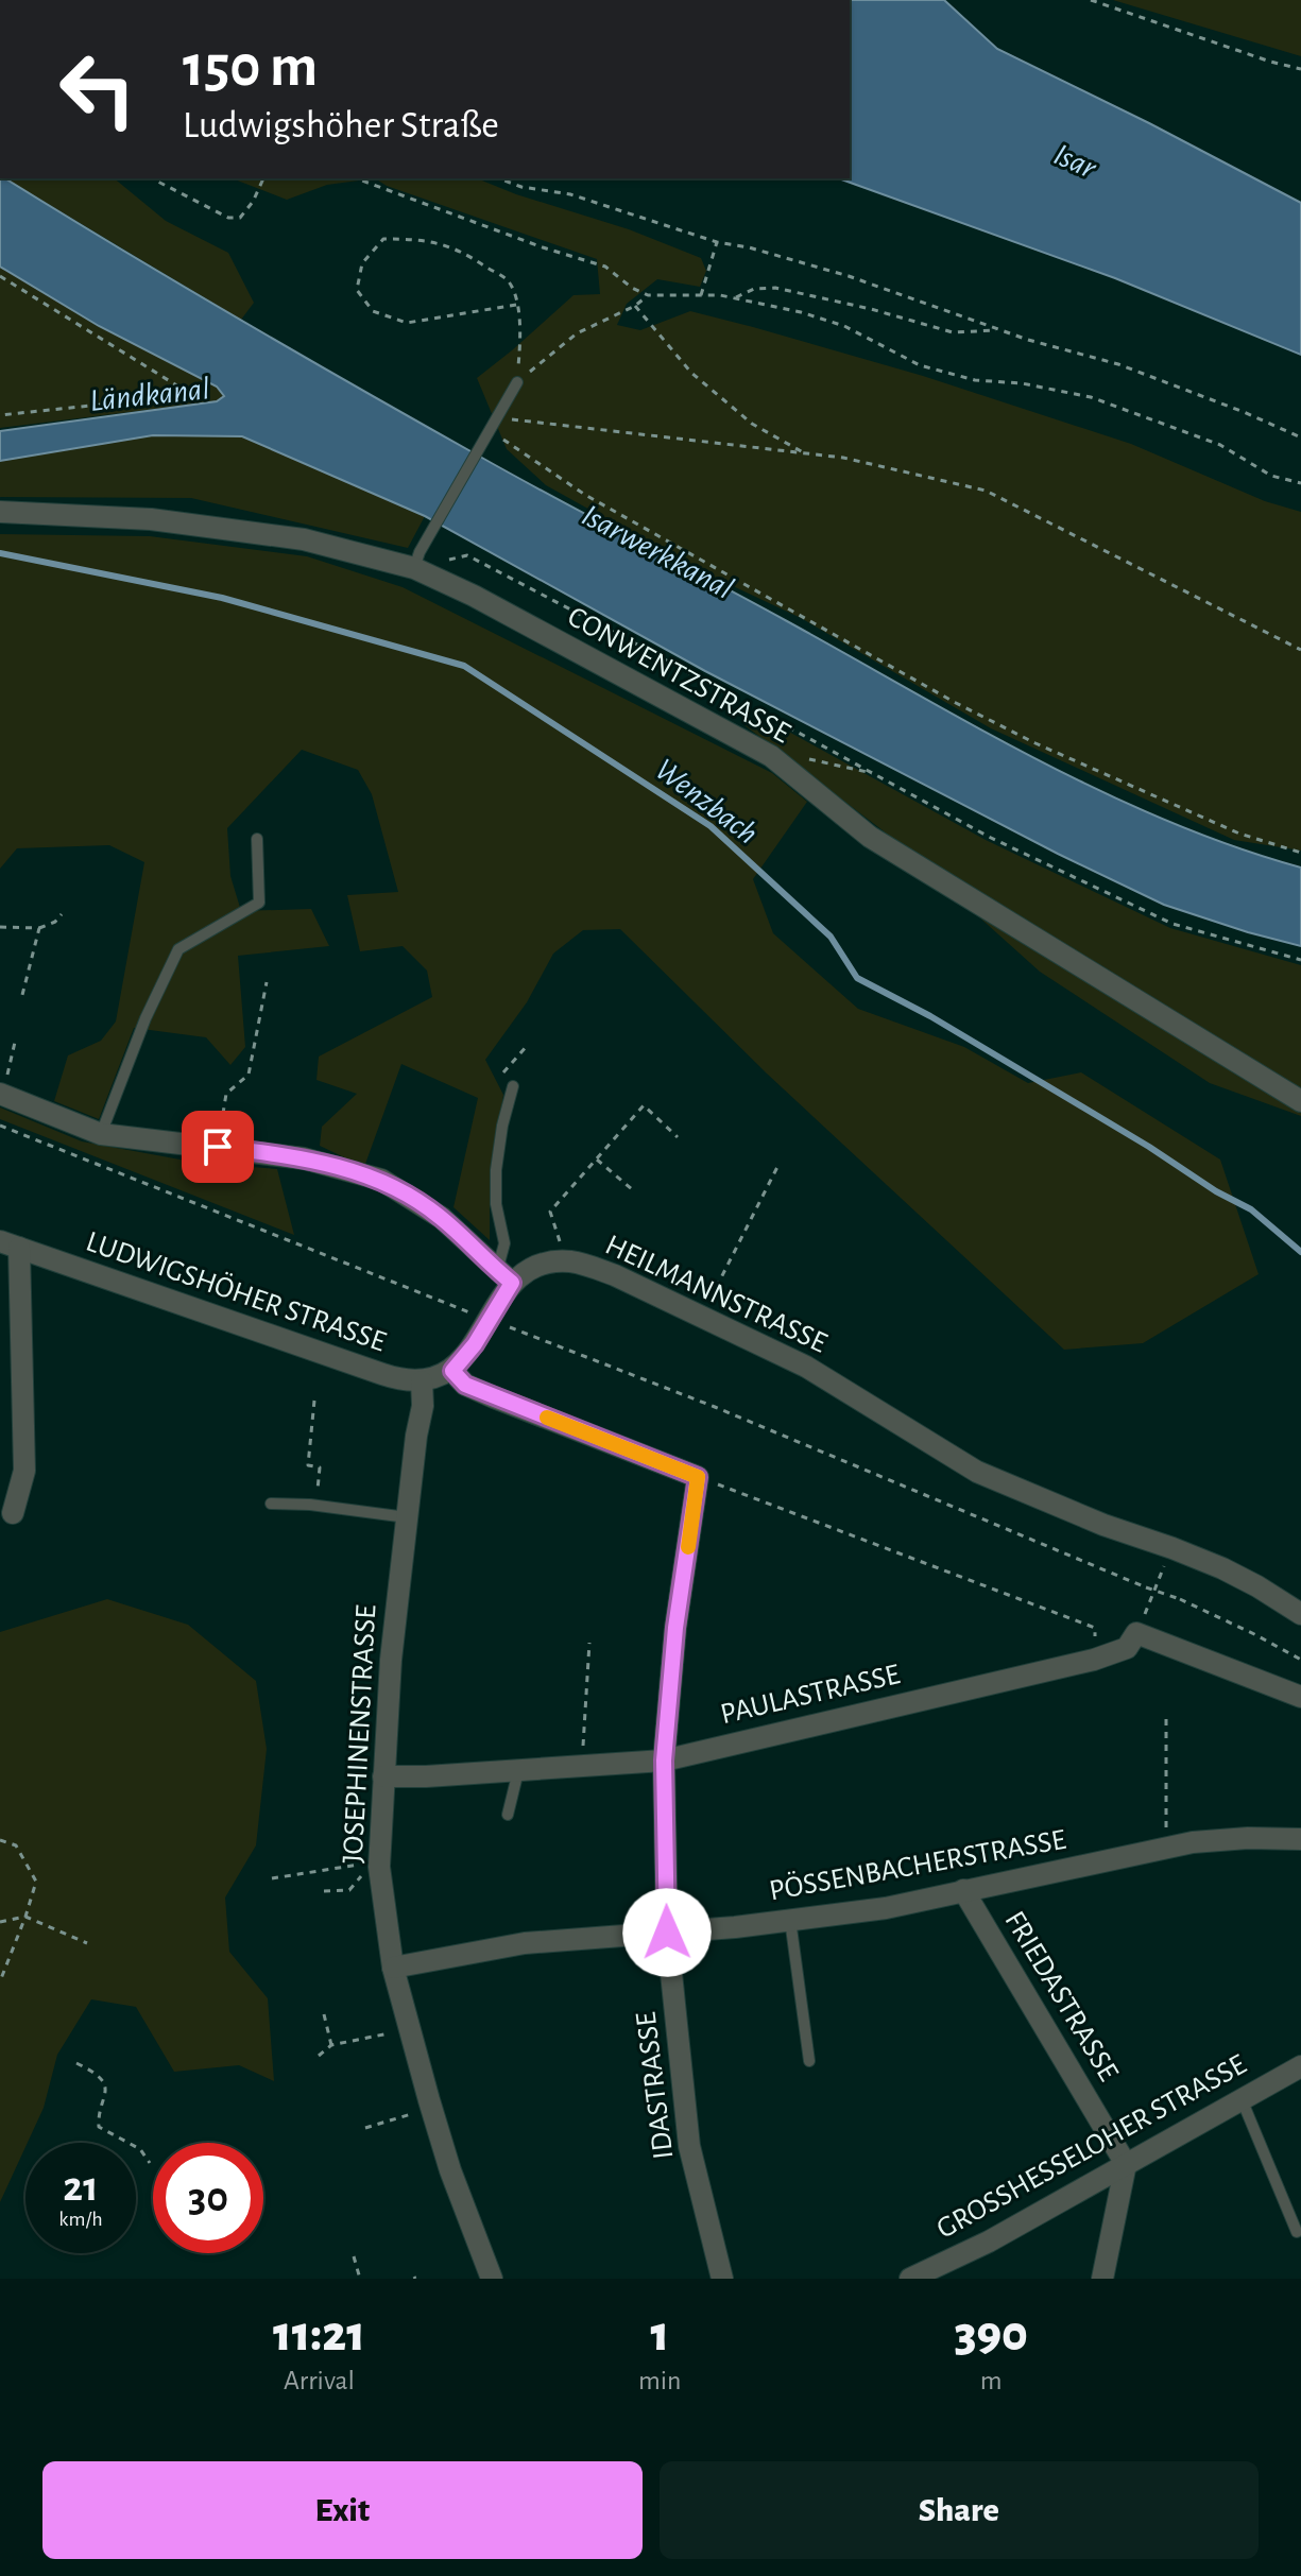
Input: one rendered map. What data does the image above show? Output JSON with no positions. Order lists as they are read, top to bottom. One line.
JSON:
{"streets":{"street":["CONWENTZSTRASSE","LUDWIGSHÖHER STRASSE","HEILMANNSTRASSE","PAULASTRASSE","JOSEPHINENSTRASSE","PÖSSENBACHERSTRASSE","FRIEDASTRASSE","IDASTRASSE","GROSSHESSELOHER STRASSE"]},"crossings":[["LUDWIGSHÖHER STRASSE","JOSEPHINENSTRASSE"],["PAULASTRASSE","JOSEPHINENSTRASSE"],["PAULASTRASSE","IDASTRASSE"],["JOSEPHINENSTRASSE","PÖSSENBACHERSTRASSE"],["PÖSSENBACHERSTRASSE","FRIEDASTRASSE"],["PÖSSENBACHERSTRASSE","IDASTRASSE"],["FRIEDASTRASSE","GROSSHESSELOHER STRASSE"]],"water":["Isar","Ländkanal","Isarwerkkanal","Wenzbach"],"page":{"turn":["150 m","Ludwigshöher Straße"],"speed":"21 km/h","limit":"30","eta":["11:21","Arrival","1","min","390","m"],"buttons":["Exit","Share"]}}
